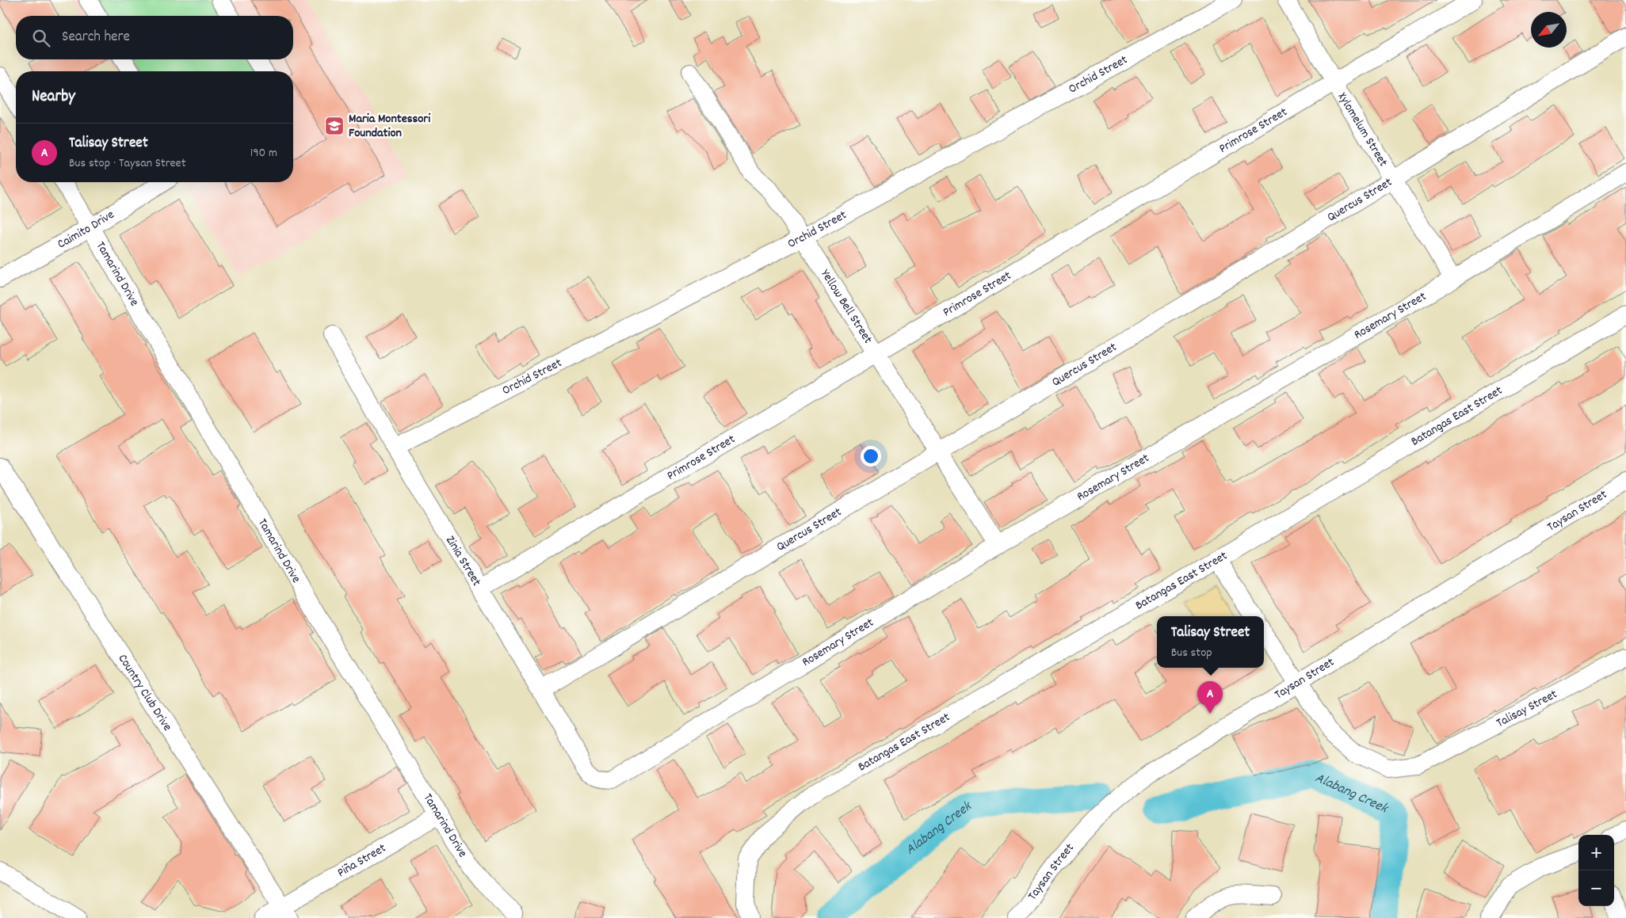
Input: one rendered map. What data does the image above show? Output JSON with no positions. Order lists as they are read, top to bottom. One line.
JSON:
{"streets":{"street":["Orchid Street","Xylomelum Street","Primrose Street","Quercus Street","Caimito Drive","Tamarind Drive","Yellow Bell Street","Rosemary Street","Batangas East Street","Taysan Street","Zinia Street","Country Club Drive","Talisay Street","Piña Street"]},"crossings":[["Orchid Street","Yellow Bell Street"],["Orchid Street","Zinia Street"],["Xylomelum Street","Primrose Street"],["Xylomelum Street","Quercus Street"],["Xylomelum Street","Rosemary Street"],["Primrose Street","Yellow Bell Street"],["Primrose Street","Zinia Street"],["Quercus Street","Yellow Bell Street"],["Quercus Street","Zinia Street"],["Caimito Drive","Tamarind Drive"],["Tamarind Drive","Piña Street"],["Yellow Bell Street","Rosemary Street"],["Rosemary Street","Zinia Street"],["Taysan Street","Talisay Street"],["Country Club Drive","Piña Street"]],"water":["Alabang Creek"],"places":{"school or university":["Maria Montessori Foundation"]},"north":"bottom left","page":{"search":"Search here","heading":"Nearby","list":[{"mark":"A","name":"Talisay Street","note":"Bus stop · Taysan Street","value":"190 m"}],"popup":["Talisay Street","Bus stop"],"pins":"A","map_buttons":["+","−"]}}
